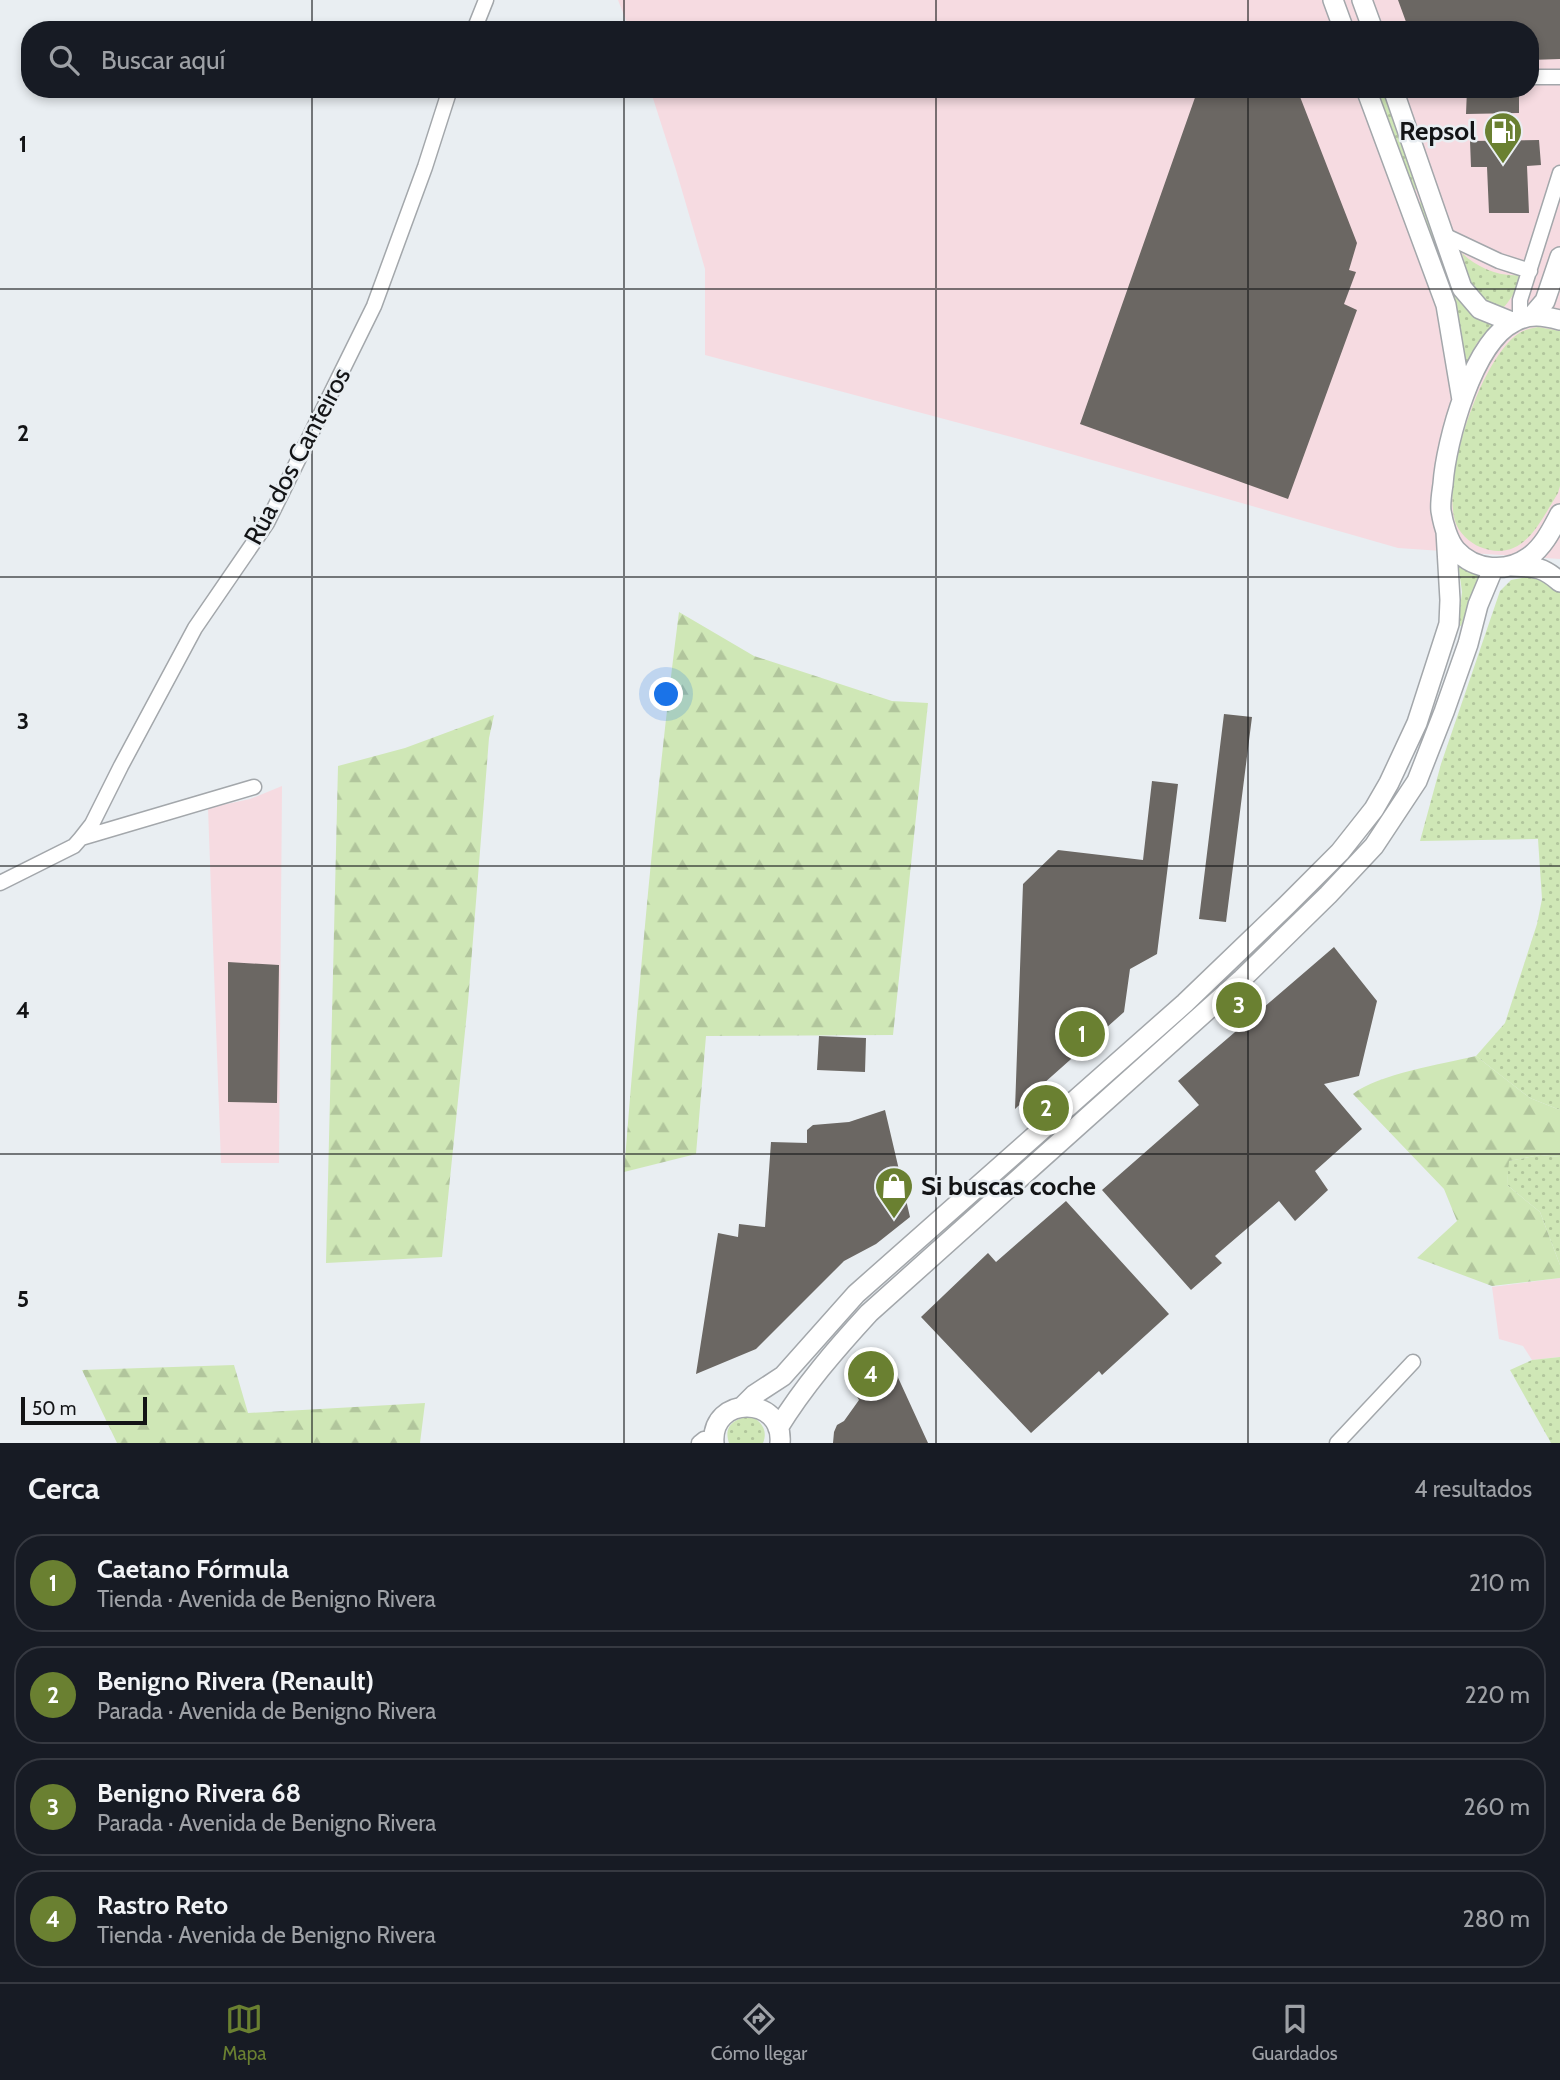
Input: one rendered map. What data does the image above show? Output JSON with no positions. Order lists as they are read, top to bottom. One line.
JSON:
{"streets":{"street":["Rúa dos Canteiros"]},"places":{"fuel station":["Repsol"],"shop":["Si buscas coche"]},"scale_bar":"50 m","page":{"search":"Buscar aquí","pins":["3","1","2","4"],"scale":"50 m","heading":["Cerca","4 resultados"],"list":[{"mark":"1","name":"Caetano Fórmula","note":"Tienda · Avenida de Benigno Rivera","value":"210 m"},{"mark":"2","name":"Benigno Rivera (Renault)","note":"Parada · Avenida de Benigno Rivera","value":"220 m"},{"mark":"3","name":"Benigno Rivera 68","note":"Parada · Avenida de Benigno Rivera","value":"260 m"},{"mark":"4","name":"Rastro Reto","note":"Tienda · Avenida de Benigno Rivera","value":"280 m"}],"nav":["Mapa","Cómo llegar","Guardados"]},"grid":{"rows":["1","2","3","4","5"]}}
